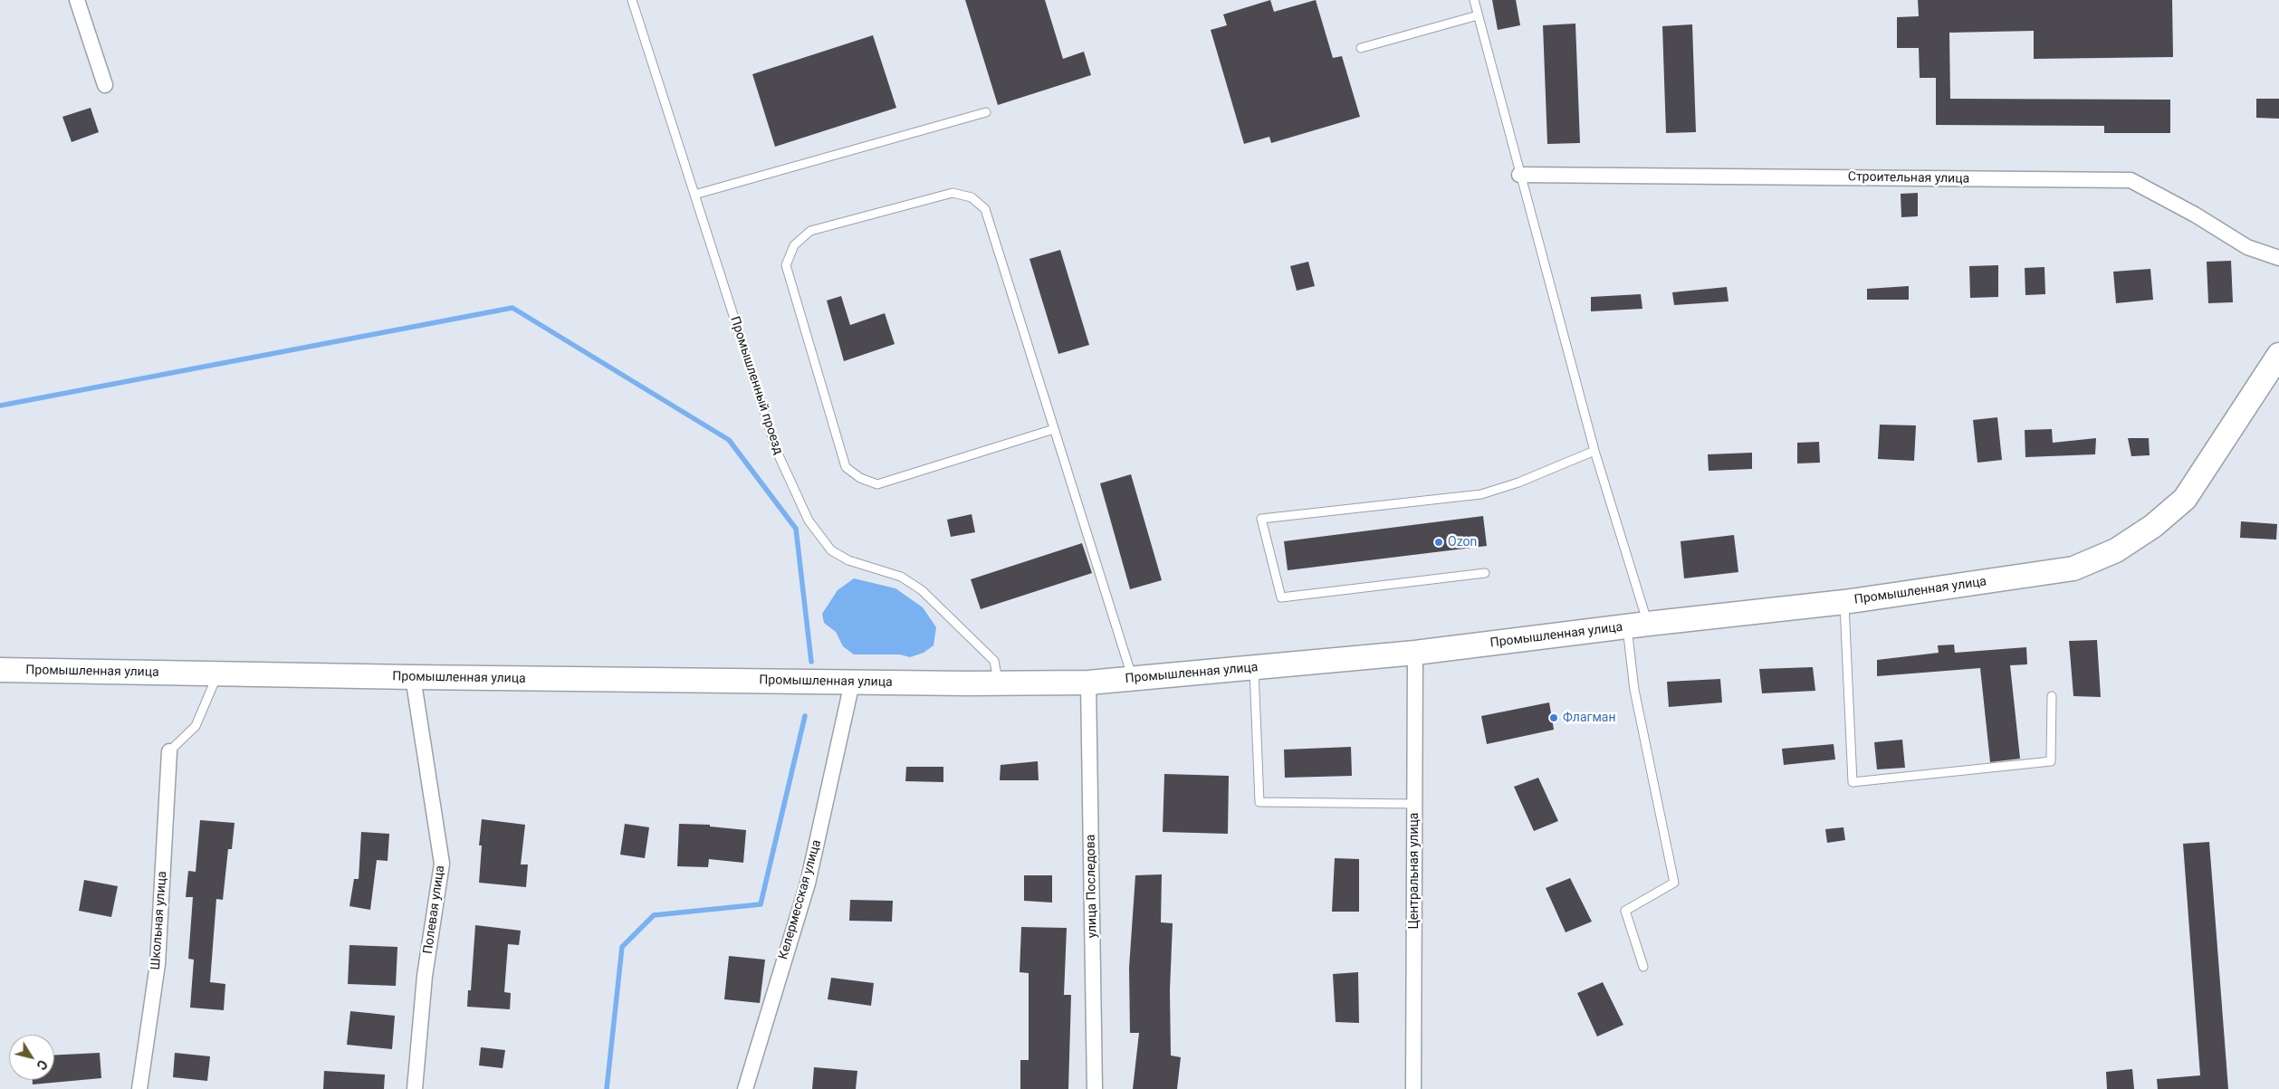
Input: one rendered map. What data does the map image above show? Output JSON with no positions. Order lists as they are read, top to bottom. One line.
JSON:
{"streets":{"main road":["Промышленная улица"],"street":["Строительная улица","Центральная улица","улица Последова","Келермесская улица","Полевая улица","Школьная улица"],"lane":["Промышленный проезд"]},"crossings":[["Промышленный проезд","Промышленная улица"],["Промышленная улица","Центральная улица"],["Промышленная улица","улица Последова"],["Промышленная улица","Келермесская улица"],["Промышленная улица","Полевая улица"]],"places":["Ozon","Флагман"],"north":"bottom right"}
